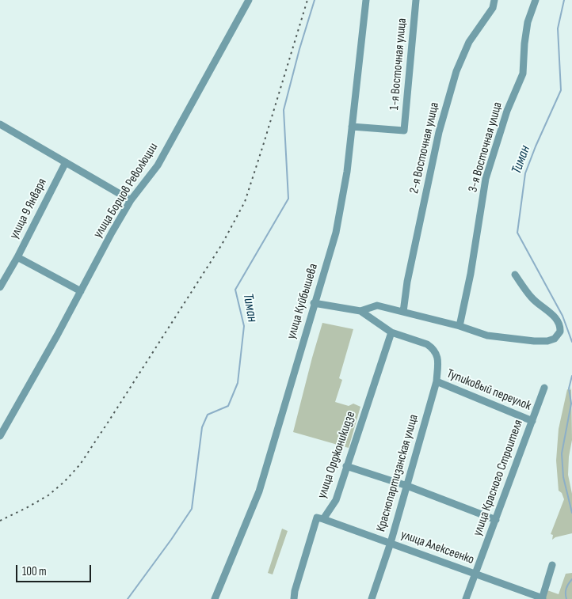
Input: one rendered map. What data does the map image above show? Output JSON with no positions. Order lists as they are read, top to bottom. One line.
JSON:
{"streets":{"street":["1-я Восточная улица","3-я Восточная улица","2-я Восточная улица","улица Борцов Революции","улица 9 Января","улица Куйбышева","Тупиковый переулок","улица Орджоникидзе","Краснопартизанская улица","улица Красного Строителя","улица Алексеенко"]},"crossings":[["1-я Восточная улица","улица Куйбышева"],["Тупиковый переулок","Краснопартизанская улица"],["Тупиковый переулок","улица Красного Строителя"],["улица Орджоникидзе","Краснопартизанская улица"],["улица Орджоникидзе","улица Алексеенко"],["Краснопартизанская улица","улица Алексеенко"],["улица Красного Строителя","улица Алексеенко"]],"water":["Тиман"],"scale_bar":"100 m"}
